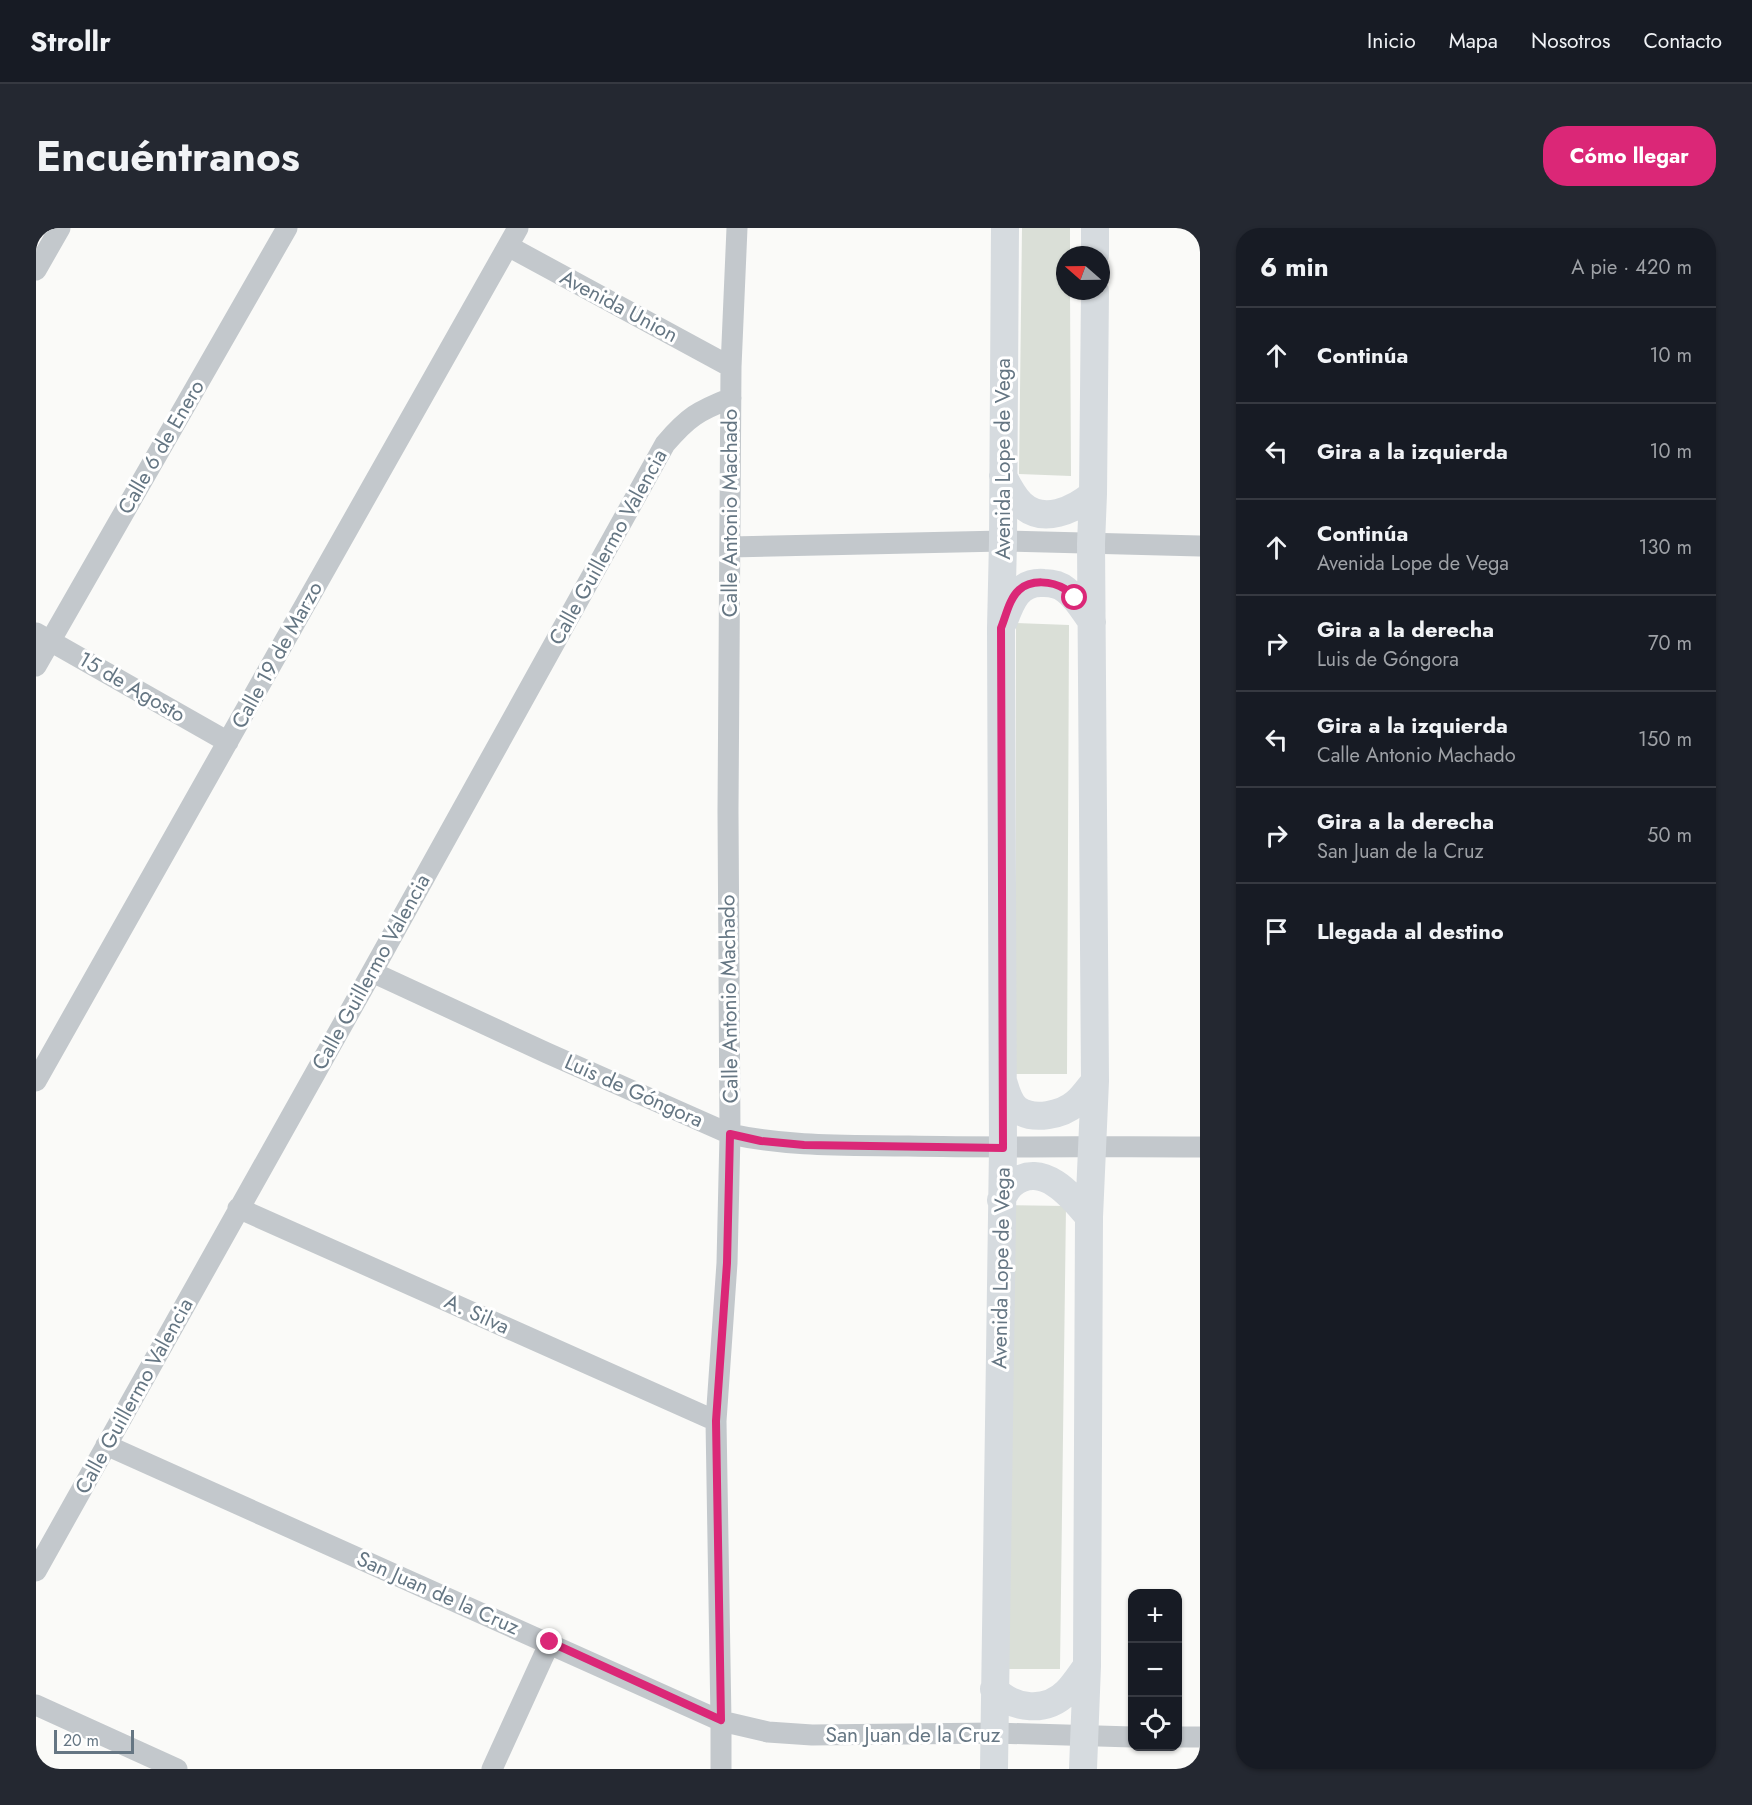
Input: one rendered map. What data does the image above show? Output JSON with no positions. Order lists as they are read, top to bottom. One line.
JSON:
{"streets":{"main road":["Avenida Lope de Vega"],"street":["Avenida Union","Calle 6 de Enero","Calle Antonio Machado","Calle Guillermo Valencia","Calle 19 de Marzo","15 de Agosto","Luis de Góngora","A. Silva","San Juan de la Cruz"]},"crossings":[["Avenida Union","Calle Antonio Machado"],["Avenida Union","Calle 19 de Marzo"],["Calle 6 de Enero","15 de Agosto"],["Avenida Lope de Vega","Luis de Góngora"],["Avenida Lope de Vega","San Juan de la Cruz"],["Calle Antonio Machado","Calle Guillermo Valencia"],["Calle Antonio Machado","Luis de Góngora"],["Calle Antonio Machado","A. Silva"],["Calle Antonio Machado","San Juan de la Cruz"],["Calle Guillermo Valencia","Luis de Góngora"],["Calle Guillermo Valencia","A. Silva"],["Calle Guillermo Valencia","San Juan de la Cruz"],["Calle 19 de Marzo","15 de Agosto"]],"scale_bar":"20 m","north":"left","page":{"header":"Strollr","nav":["Inicio","Mapa","Nosotros","Contacto"],"title":"Encuéntranos","buttons":"Cómo llegar","heading":["6 min","A pie · 420 m"],"list":[["Continúa","10 m"],["Gira a la izquierda","10 m"],["Continúa","Avenida Lope de Vega","130 m"],["Gira a la derecha","Luis de Góngora","70 m"],["Gira a la izquierda","Calle Antonio Machado","150 m"],["Gira a la derecha","San Juan de la Cruz","50 m"],"Llegada al destino"],"map_buttons":["+","−"],"scale":"20 m"}}
